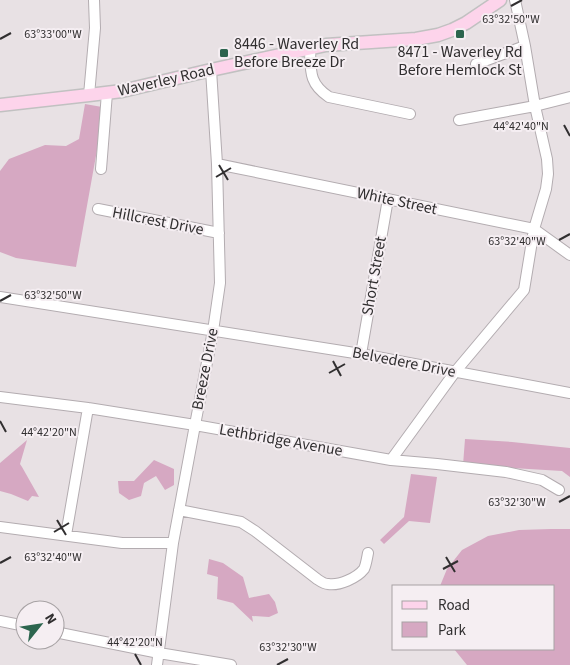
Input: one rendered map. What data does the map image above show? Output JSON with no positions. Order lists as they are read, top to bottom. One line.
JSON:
{"streets":{"main road":["Waverley Road"],"street":["White Street","Hillcrest Drive","Short Street","Belvedere Drive","Breeze Drive","Lethbridge Avenue"]},"crossings":[["Waverley Road","Breeze Drive"],["White Street","Short Street"],["White Street","Breeze Drive"],["Hillcrest Drive","Breeze Drive"],["Short Street","Belvedere Drive"],["Belvedere Drive","Breeze Drive"],["Breeze Drive","Lethbridge Avenue"]],"places":{"transit":["8471 - Waverley Rd Before Hemlock St","8446 - Waverley Rd Before Breeze Dr"]},"legend":["Road","Park"],"north":"top right","coordinates":["63°32'50\"W","63°33'00\"W","44°42'40\"N","63°32'40\"W","44°42'20\"N","63°32'30\"W"]}
